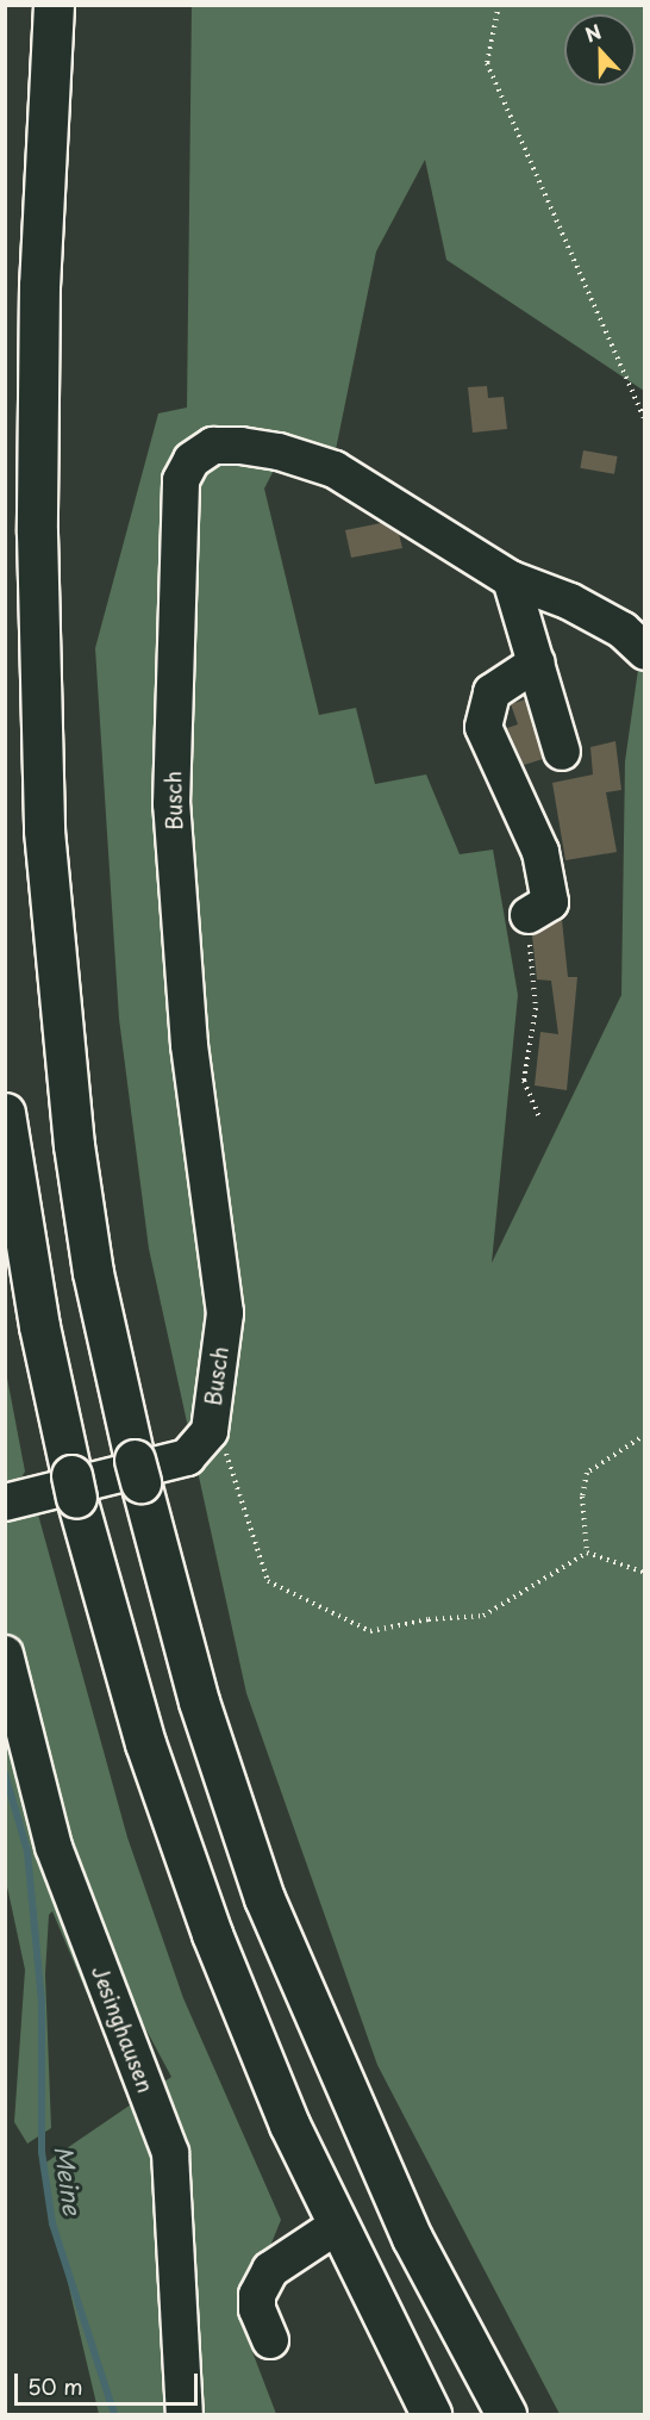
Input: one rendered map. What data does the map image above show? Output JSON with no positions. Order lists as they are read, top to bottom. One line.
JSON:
{"streets":{"street":["Busch","Jesinghausen"]},"water":["Meine"],"scale_bar":"50 m","north":"top"}
